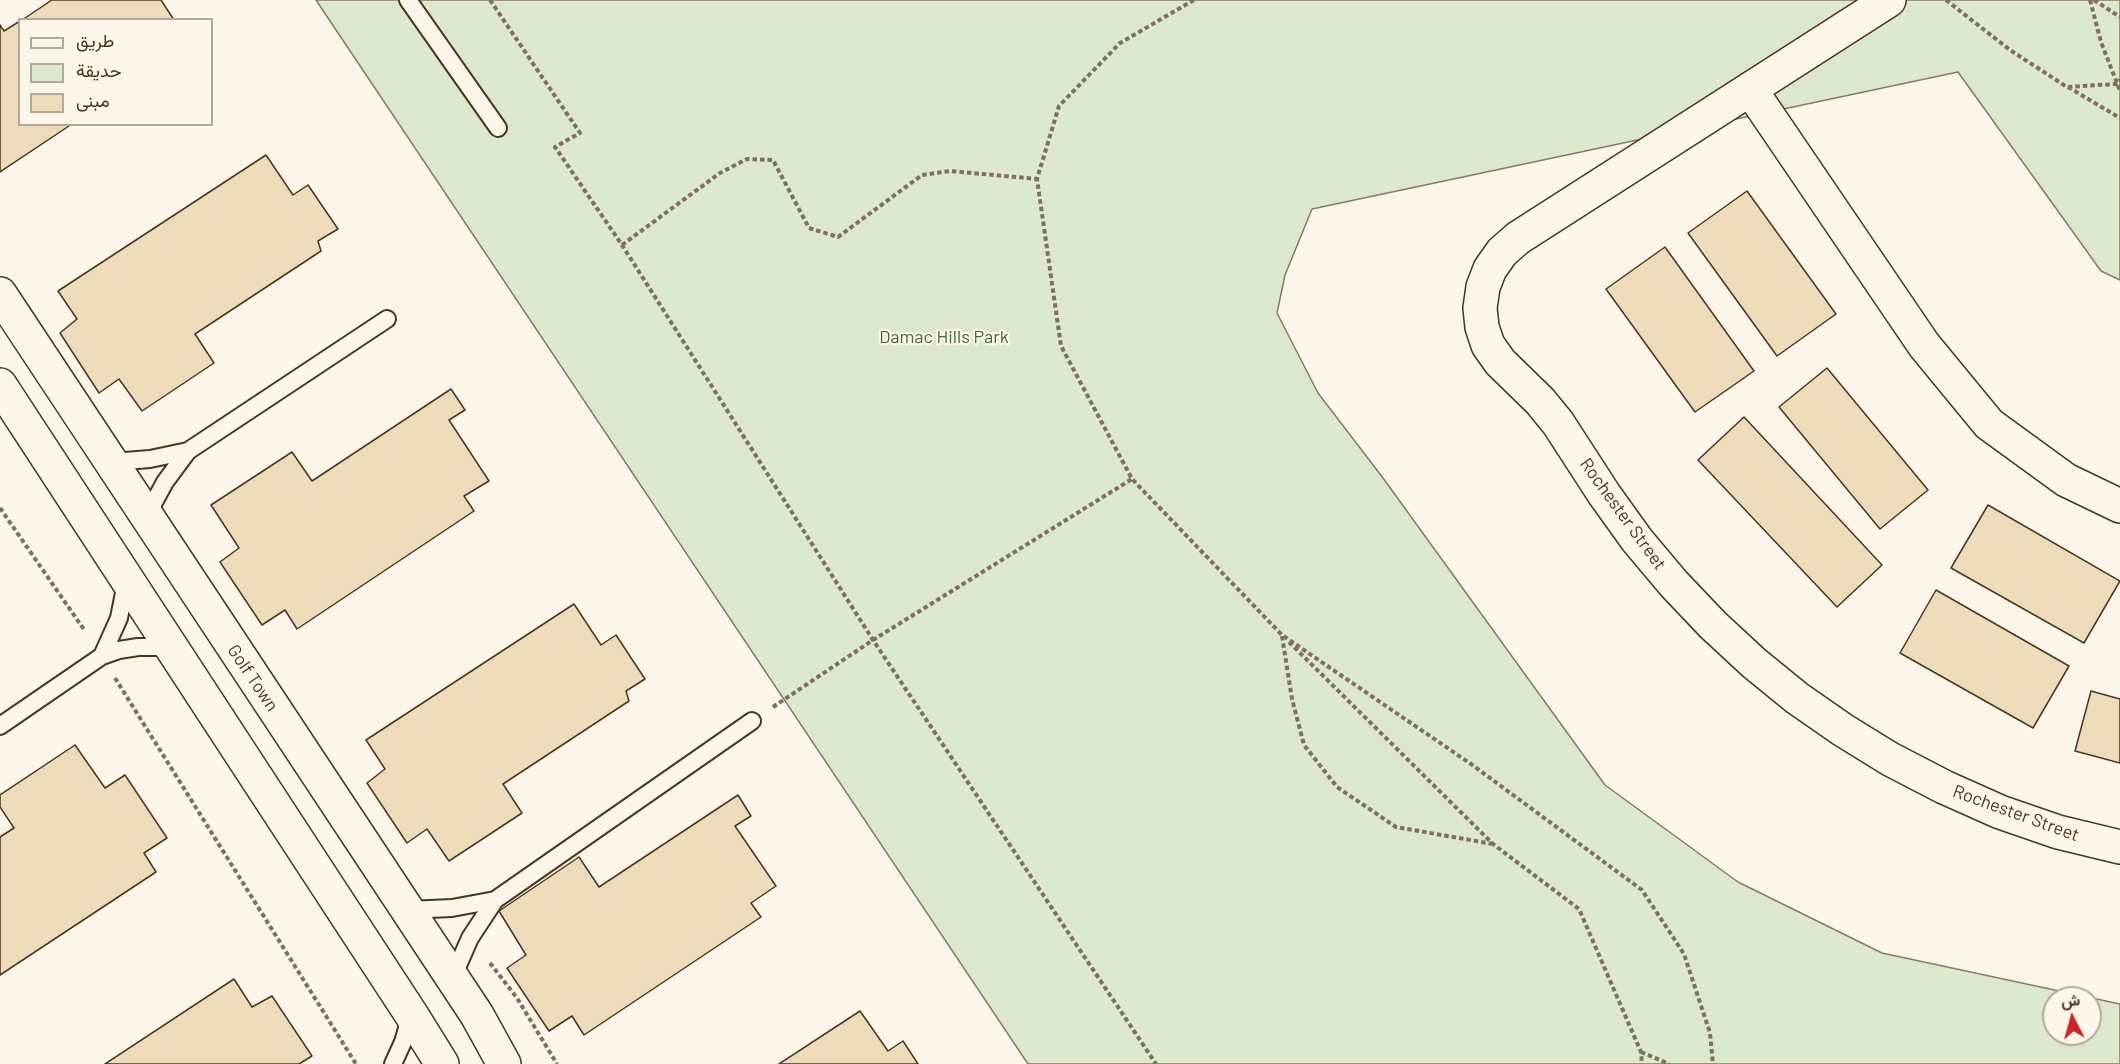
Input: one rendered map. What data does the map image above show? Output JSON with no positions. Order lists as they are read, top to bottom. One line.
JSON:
{"streets":{"street":["Rochester Street","Golf Town"]},"parks":["Damac Hills Park"],"legend":["طريق","حديقة","مبنى"],"north":"top"}
